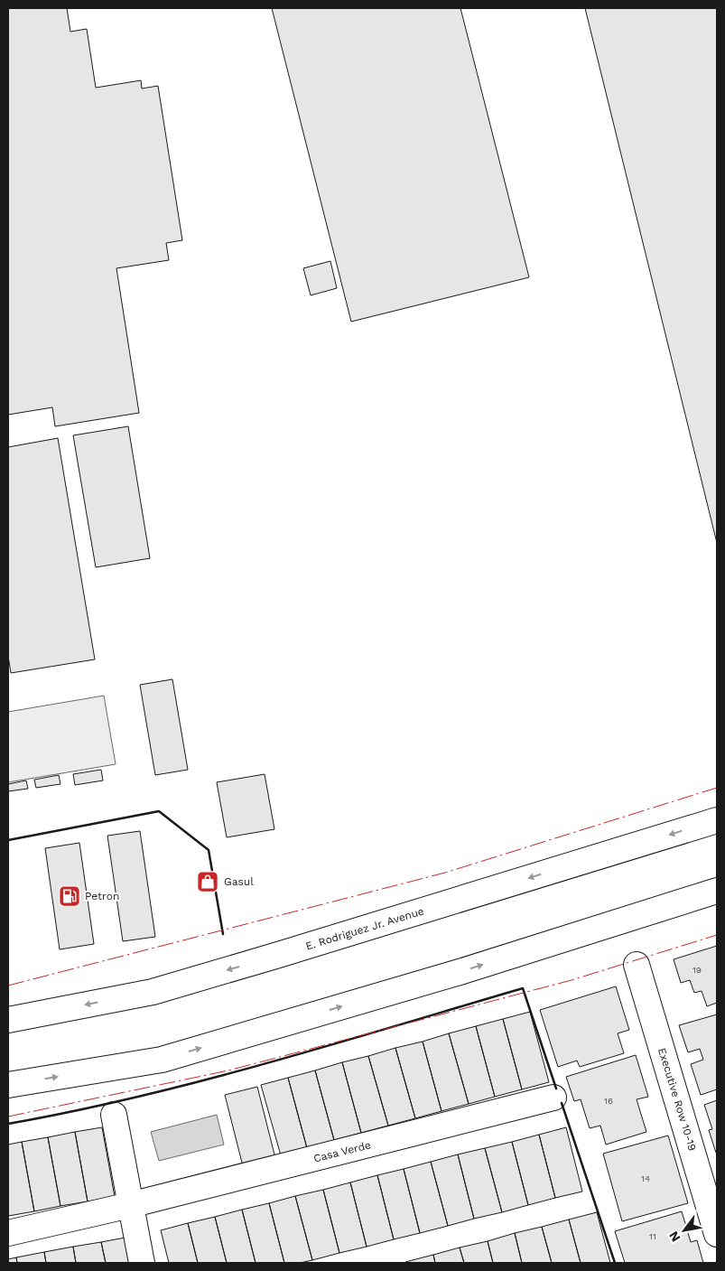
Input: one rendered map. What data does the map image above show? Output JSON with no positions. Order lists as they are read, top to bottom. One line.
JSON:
{"streets":{"main road":["E. Rodriguez Jr. Avenue","Executive Row 10-19","Casa Verde"]},"places":{"shop":["Gasul"],"fuel station":["Petron"]},"house_numbers":["19","16","14","11"],"north":"bottom left"}
